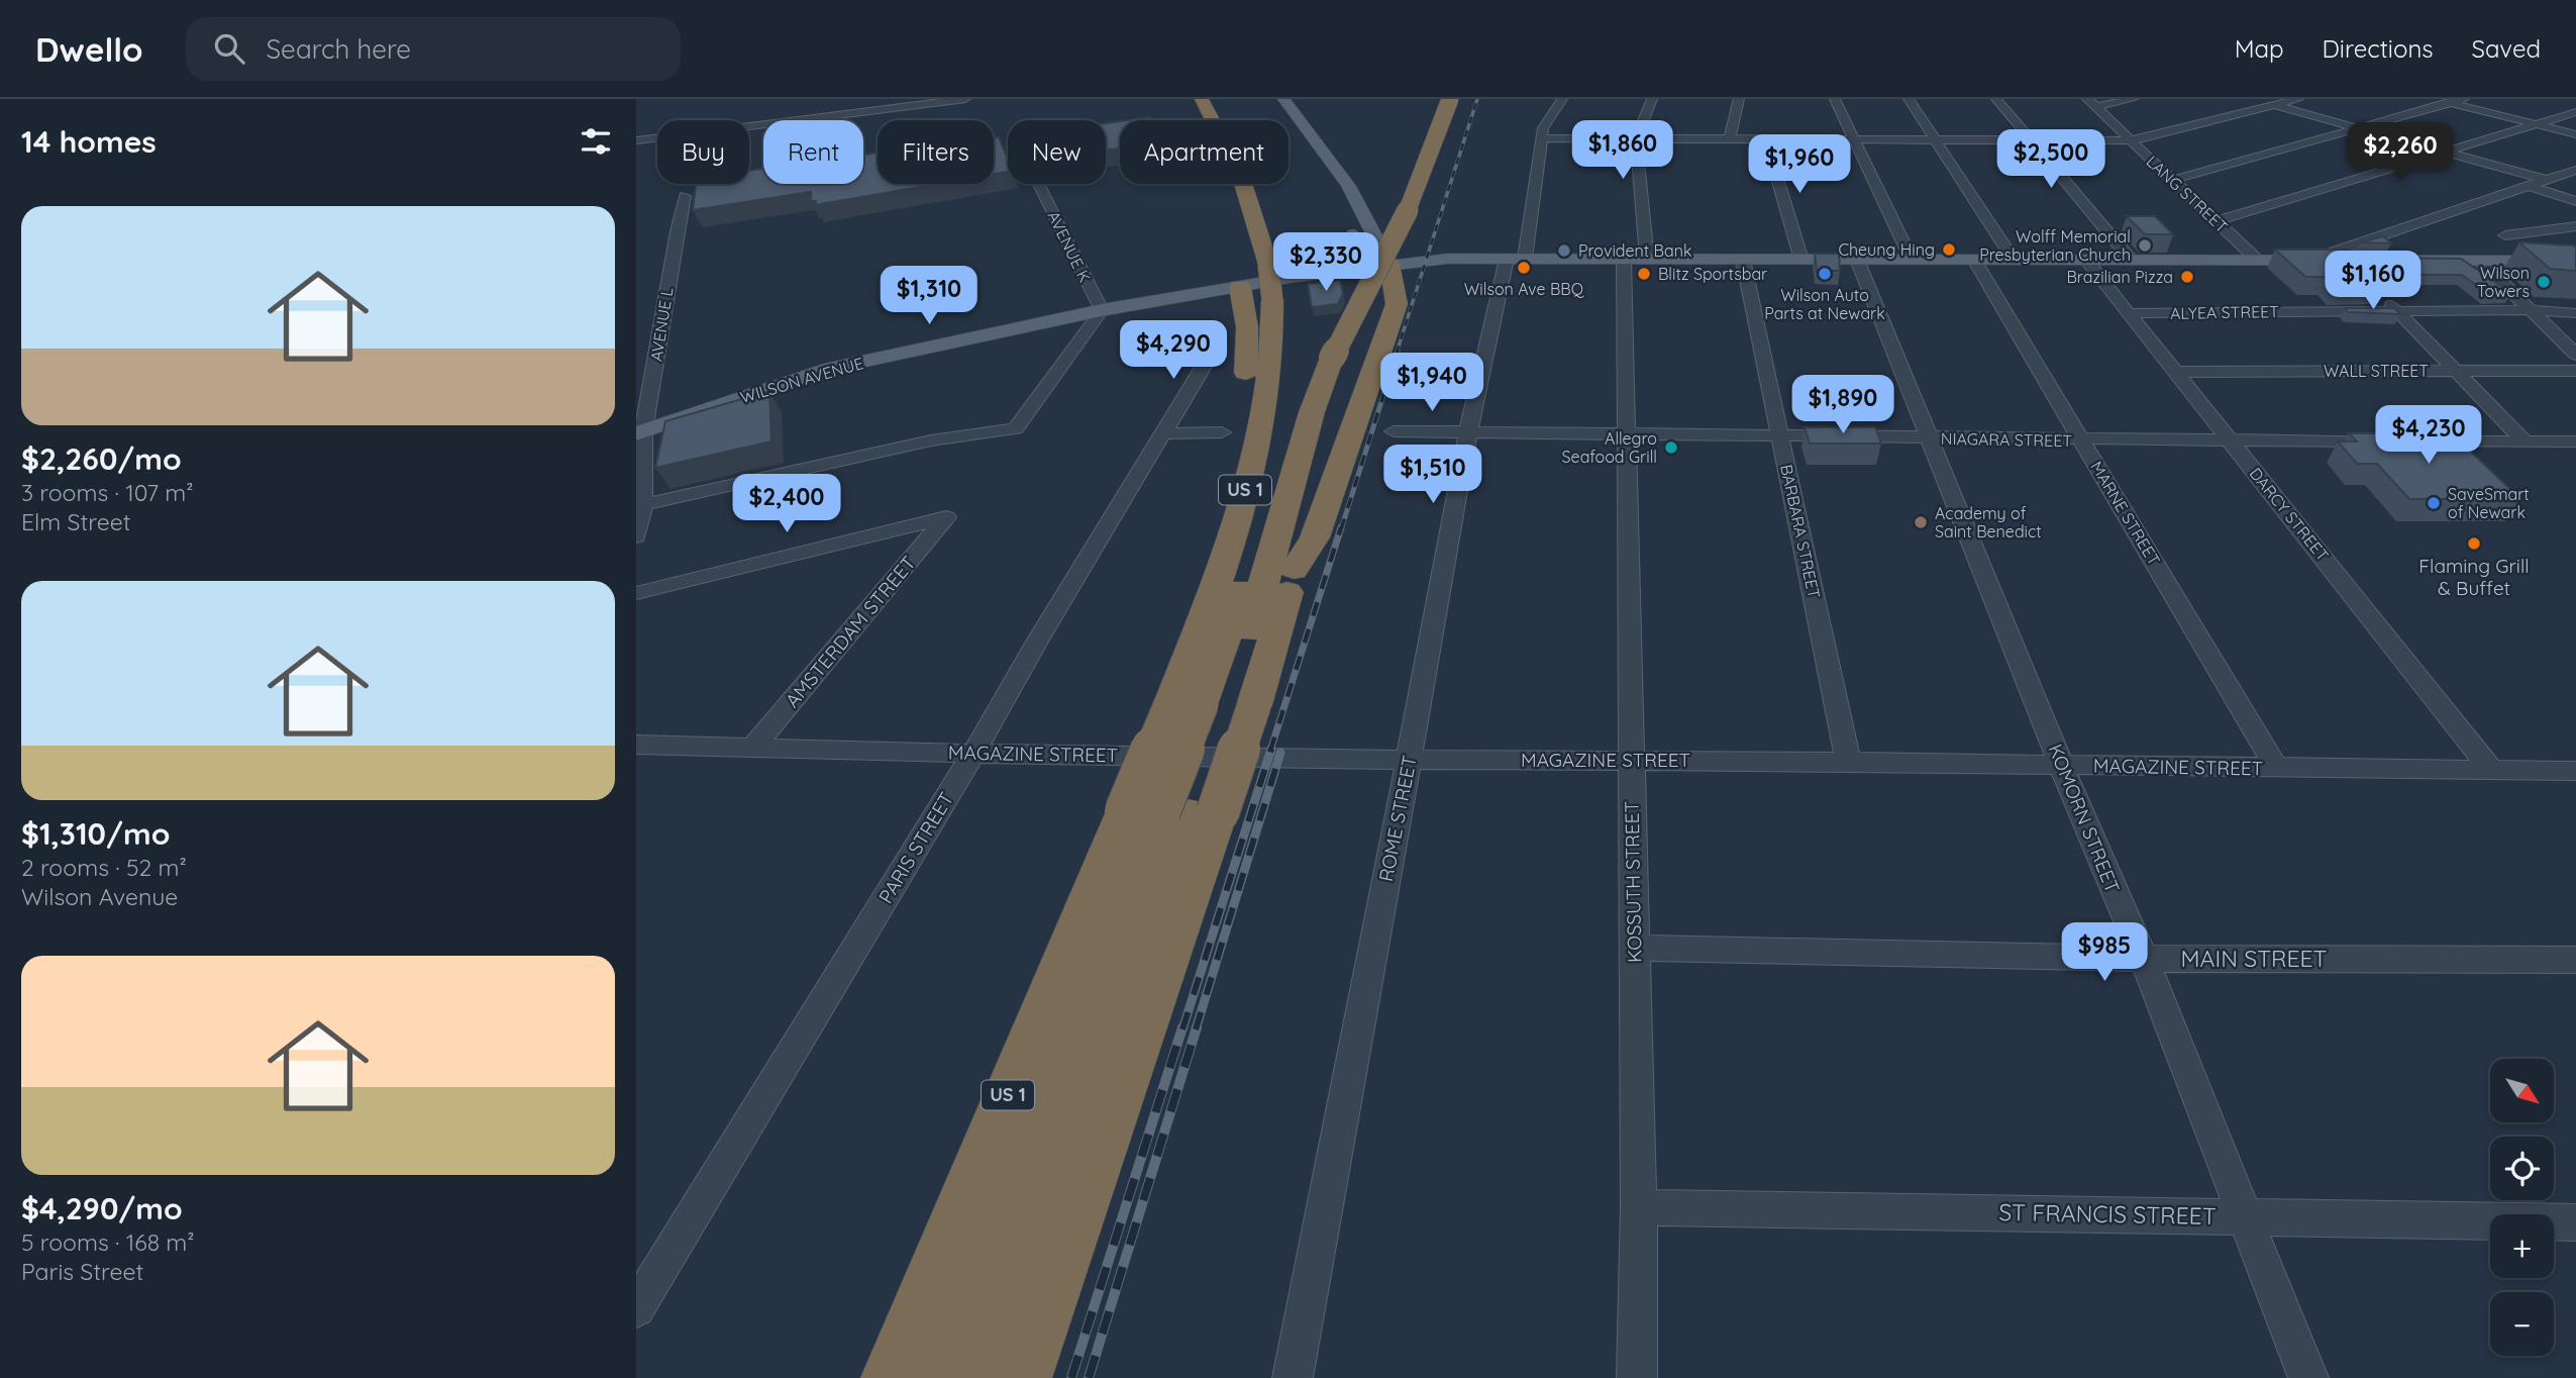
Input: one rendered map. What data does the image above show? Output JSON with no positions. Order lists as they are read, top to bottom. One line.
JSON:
{"streets":{"highway":["US 1"],"main road":["WILSON AVENUE"],"street":["LANG STREET","AVENUE K","ALYEA STREET","AVENUE L","WALL STREET","NIAGARA STREET","MARNE STREET","DARCY STREET","BARBARA STREET","AMSTERDAM STREET","MAGAZINE STREET","ROME STREET","KOMORN STREET","PARIS STREET","KOSSUTH STREET","MAIN STREET","ST FRANCIS STREET"]},"crossings":[["LANG STREET","WILSON AVENUE"],["AVENUE K","WILSON AVENUE"],["ALYEA STREET","DARCY STREET"],["AVENUE L","WILSON AVENUE"],["WALL STREET","DARCY STREET"],["WILSON AVENUE","MARNE STREET"],["WILSON AVENUE","DARCY STREET"],["WILSON AVENUE","BARBARA STREET"],["WILSON AVENUE","ROME STREET"],["WILSON AVENUE","KOMORN STREET"],["WILSON AVENUE","KOSSUTH STREET"],["NIAGARA STREET","MARNE STREET"],["NIAGARA STREET","DARCY STREET"],["NIAGARA STREET","BARBARA STREET"],["NIAGARA STREET","ROME STREET"],["NIAGARA STREET","KOMORN STREET"],["NIAGARA STREET","KOSSUTH STREET"],["MARNE STREET","MAGAZINE STREET"],["DARCY STREET","MAGAZINE STREET"],["BARBARA STREET","MAGAZINE STREET"],["AMSTERDAM STREET","MAGAZINE STREET"],["MAGAZINE STREET","ROME STREET"],["MAGAZINE STREET","KOMORN STREET"],["MAGAZINE STREET","PARIS STREET"],["MAGAZINE STREET","KOSSUTH STREET"],["KOMORN STREET","MAIN STREET"],["KOMORN STREET","ST FRANCIS STREET"],["KOSSUTH STREET","MAIN STREET"],["KOSSUTH STREET","ST FRANCIS STREET"]],"places":["Wolff Memorial Presbyterian Church","Cheung Hing","Provident Bank","Wilson Ave BBQ","Blitz Sportsbar","Wilson Auto Parts at Newark","Brazilian Pizza","Wilson Towers","Allegro Seafood Grill","SaveSmart of Newark","Academy of Saint Benedict","Flaming Grill & Buffet"],"north":"bottom right","page":{"header":"Dwello","search":"Search here","nav":["Map","Directions","Saved"],"heading":"14 homes","price":["$1,860","$2,260","$2,500","$1,960","$2,330","$1,160","$1,310","$4,290","$1,940","$1,890","$4,230","$1,510","$2,400","$985"],"chip":["Buy","Rent","Filters","New","Apartment"],"list":[{"name":"$2,260/mo","note":"3 rooms · 107 m² · Elm Street"},{"name":"$1,310/mo","note":"2 rooms · 52 m² · Wilson Avenue"},{"name":"$4,290/mo","note":"5 rooms · 168 m² · Paris Street"}],"map_buttons":["+","−"]}}
